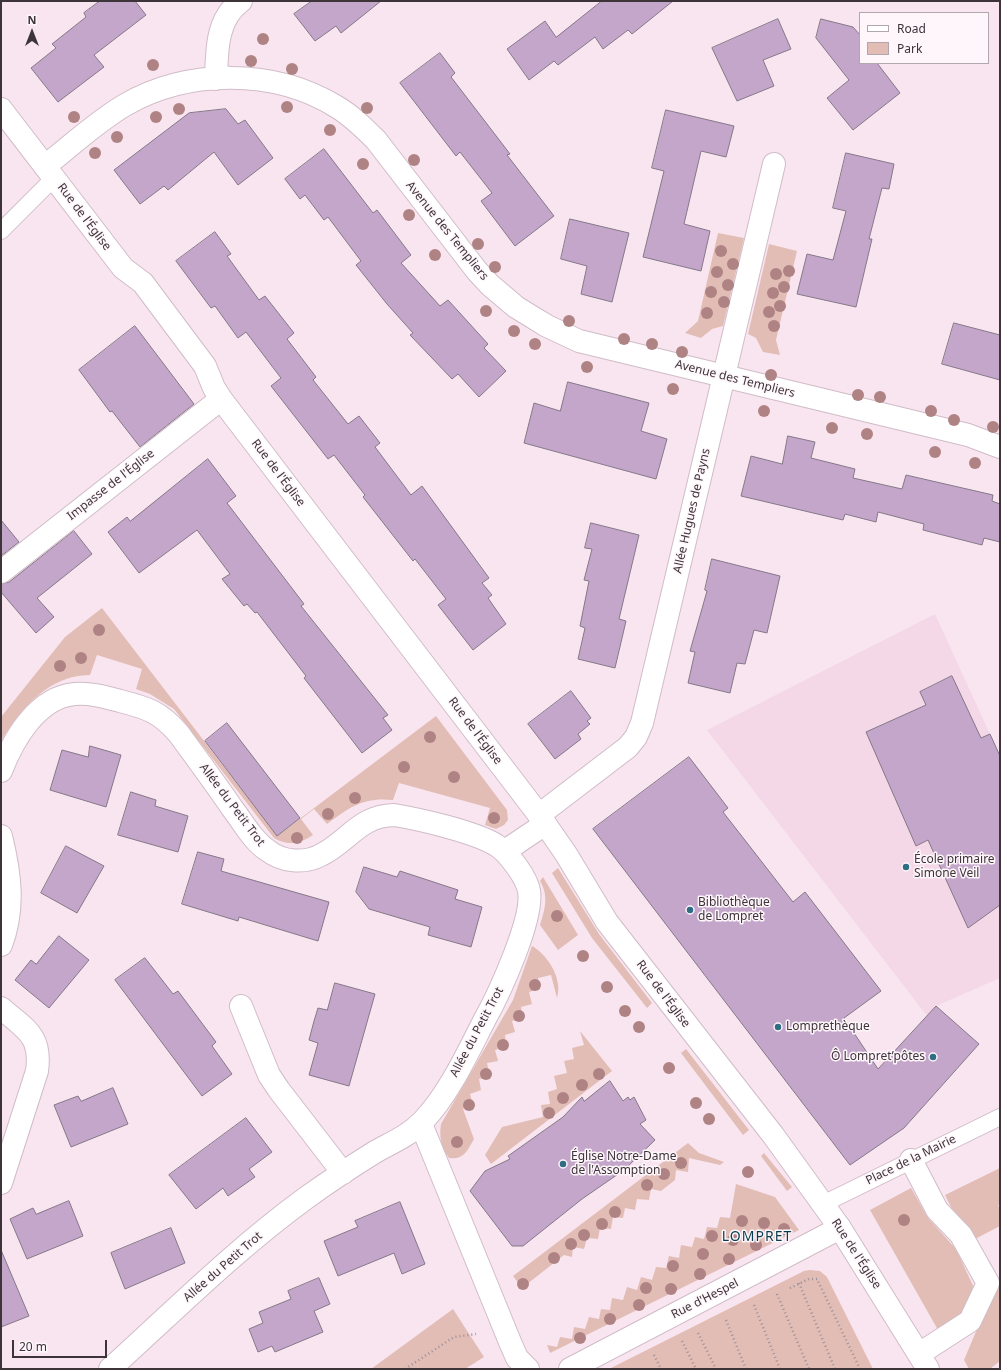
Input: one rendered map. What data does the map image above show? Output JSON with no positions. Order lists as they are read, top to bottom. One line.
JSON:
{"streets":{"street":["Rue de l'Église","Avenue des Templiers","Impasse de l'Église","Allée Hugues de Payns","Allée du Petit Trot","Rue d'Hespel"],"lane":["Place de la Mairie"]},"crossings":[["Rue de l'Église","Avenue des Templiers"],["Rue de l'Église","Impasse de l'Église"],["Rue de l'Église","Allée Hugues de Payns"],["Rue de l'Église","Place de la Mairie"],["Rue de l'Église","Rue d'Hespel"],["Avenue des Templiers","Allée Hugues de Payns"]],"districts":["LOMPRET"],"places":["École primaire Simone Veil","Bibliothèque de Lompret","Lomprethèque","Ô Lompret’pôtes","Église Notre-Dame de l'Assomption"],"legend":["Road","Park"],"scale_bar":"20 m","north":"top"}
